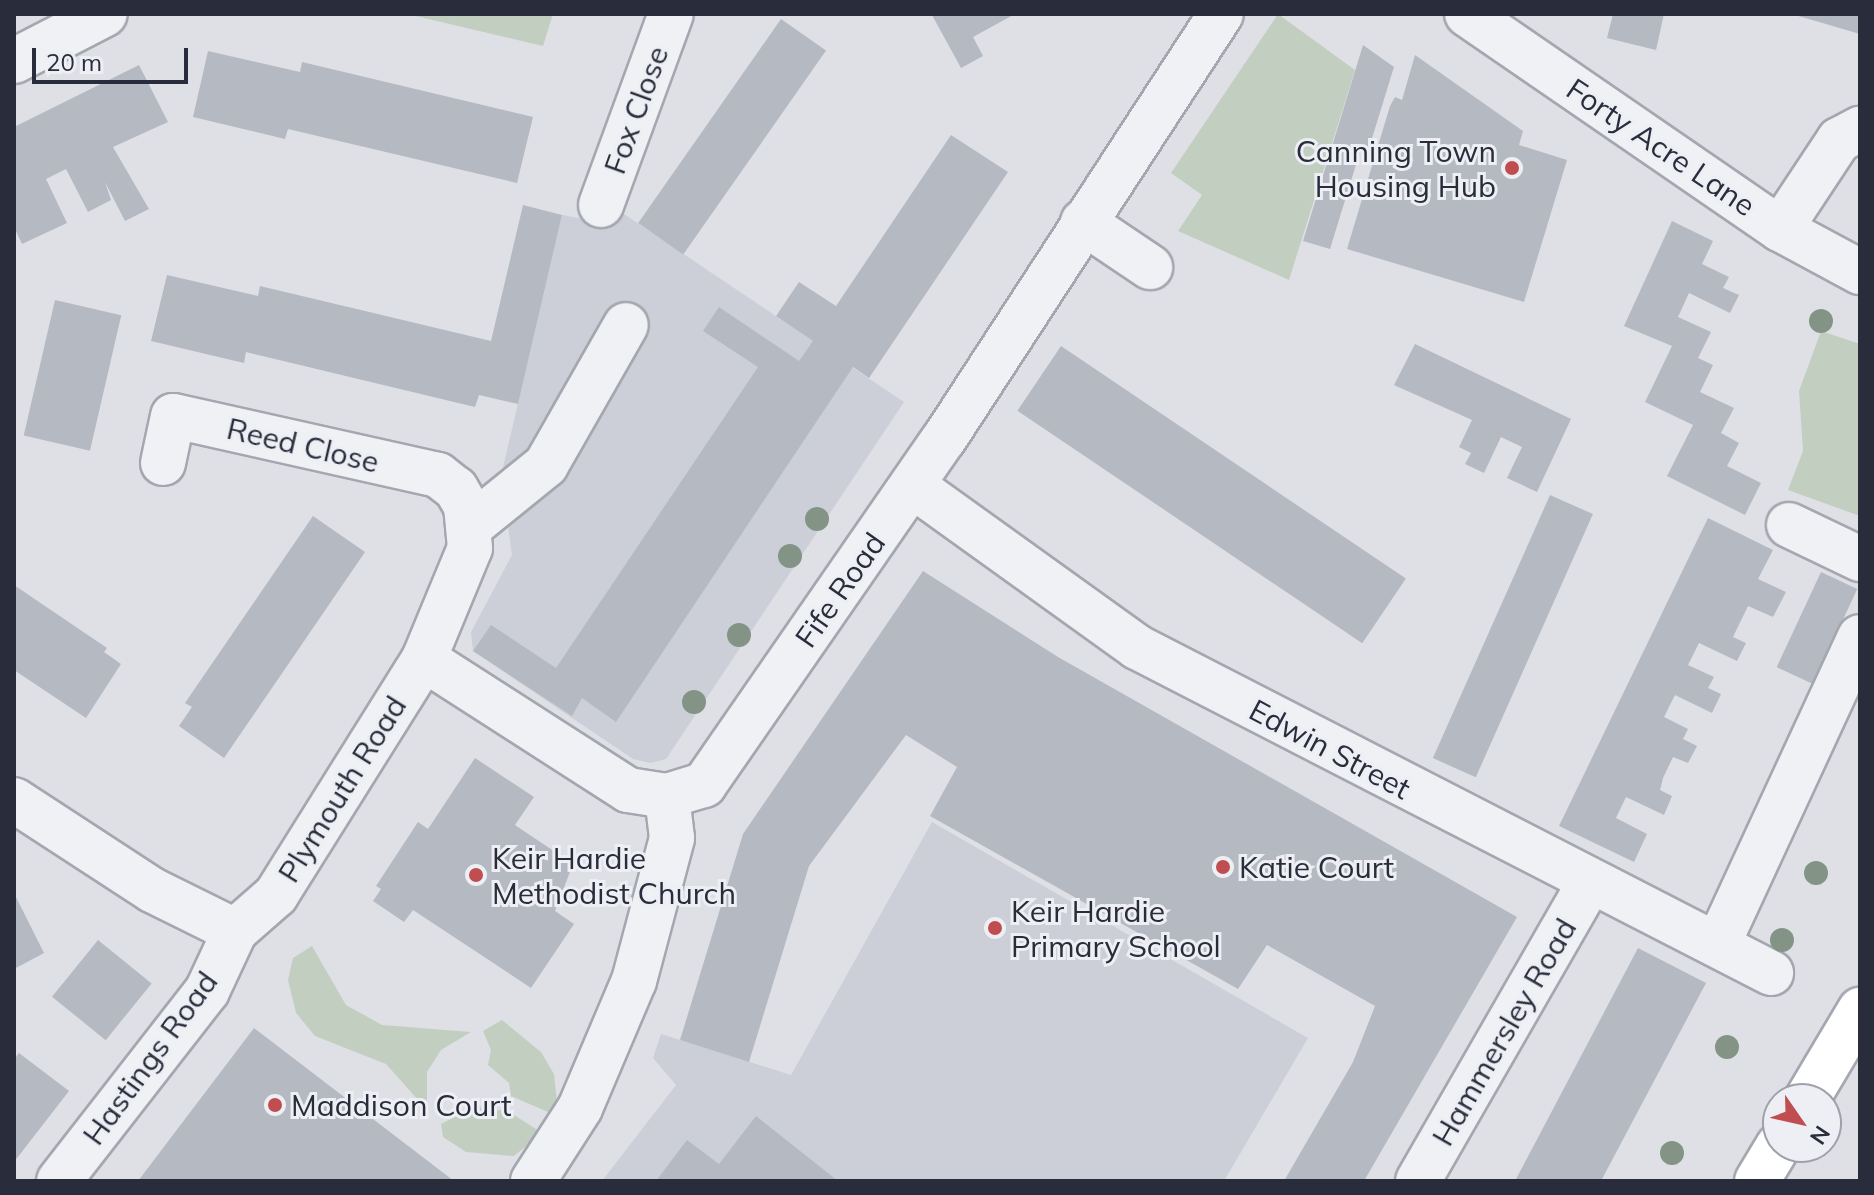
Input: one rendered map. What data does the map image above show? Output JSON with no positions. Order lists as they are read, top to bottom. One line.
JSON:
{"streets":{"street":["Fox Close","Forty Acre Lane","Reed Close","Fife Road","Edwin Street","Plymouth Road","Hammersley Road","Hastings Road"]},"crossings":[["Reed Close","Plymouth Road"],["Fife Road","Edwin Street"],["Edwin Street","Hammersley Road"],["Plymouth Road","Hastings Road"]],"places":["Canning Town Housing Hub","Katie Court","Keir Hardie Methodist Church","Keir Hardie Primary School","Maddison Court"],"scale_bar":"20 m","north":"bottom right"}
